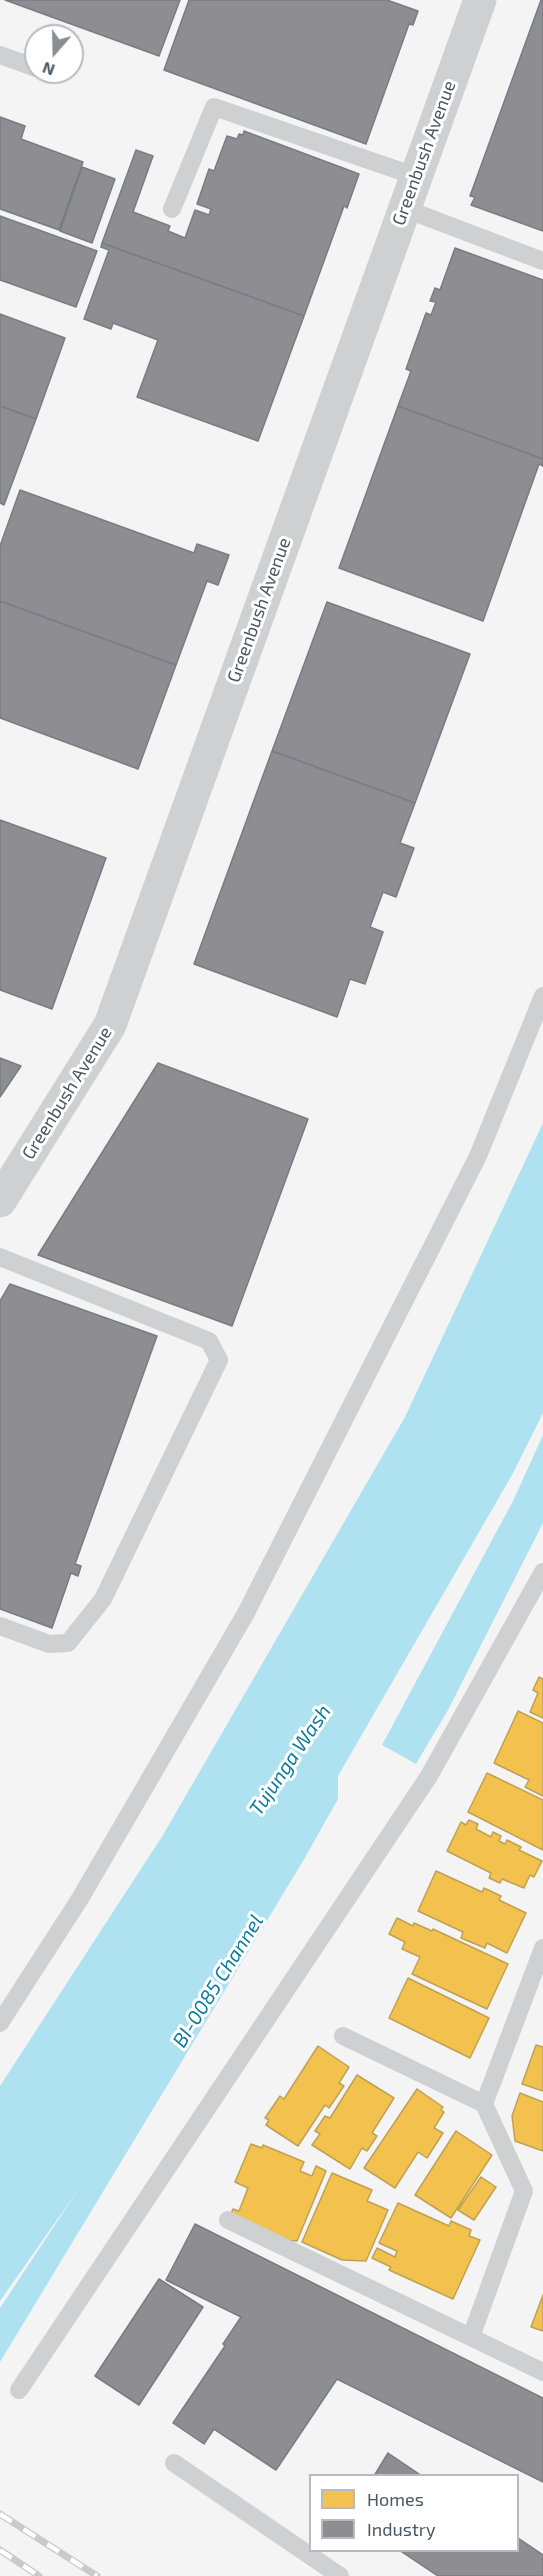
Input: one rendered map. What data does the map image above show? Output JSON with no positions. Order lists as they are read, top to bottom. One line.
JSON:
{"streets":{"street":["Greenbush Avenue"]},"water":["Tujunga Wash","BI-0085 Channel"],"legend":["Homes","Industry"],"north":"bottom"}
